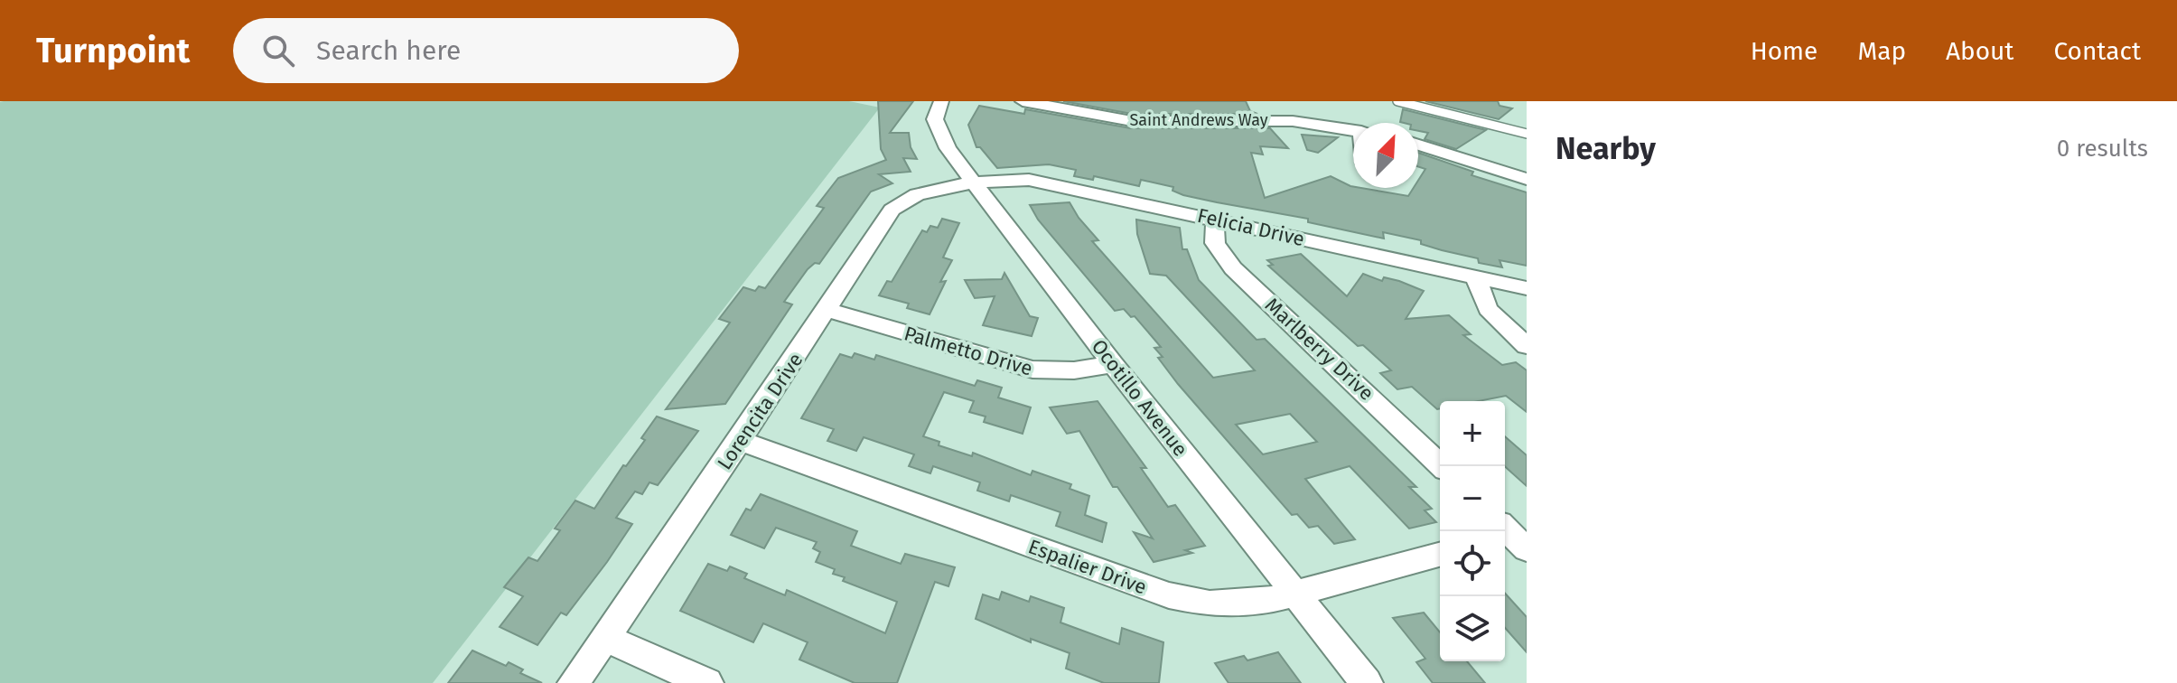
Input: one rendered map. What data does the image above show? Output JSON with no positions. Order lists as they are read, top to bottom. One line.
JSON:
{"streets":{"street":["Saint Andrews Way","Felicia Drive","Marlberry Drive","Palmetto Drive","Ocotillo Avenue","Lorencita Drive","Espalier Drive"]},"crossings":[["Felicia Drive","Marlberry Drive"],["Felicia Drive","Ocotillo Avenue"],["Felicia Drive","Lorencita Drive"],["Palmetto Drive","Ocotillo Avenue"],["Palmetto Drive","Lorencita Drive"],["Ocotillo Avenue","Lorencita Drive"],["Ocotillo Avenue","Espalier Drive"],["Lorencita Drive","Espalier Drive"]],"north":"top right","page":{"header":"Turnpoint","search":"Search here","nav":["Home","Map","About","Contact"],"heading":["Nearby","0 results"],"map_buttons":["+","−"]}}
